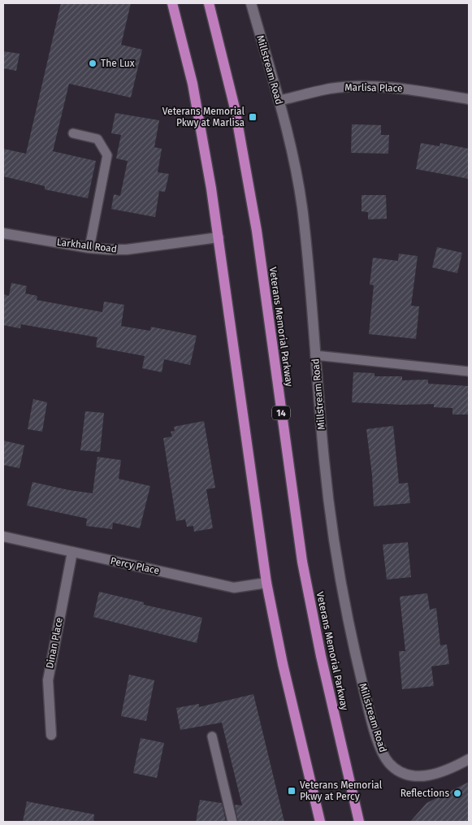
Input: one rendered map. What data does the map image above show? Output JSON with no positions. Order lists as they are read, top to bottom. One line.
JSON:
{"streets":{"main road":["Veterans Memorial Parkway","14"],"street":["Millstream Road","Marlisa Place","Larkhall Road","Percy Place","Dinan Place"]},"crossings":[["Millstream Road","Marlisa Place"],["Percy Place","Dinan Place"]],"places":{"other":["The Lux","Reflections"],"transit":["Veterans Memorial Pkwy at Marlisa","Veterans Memorial Pkwy at Percy"]}}
